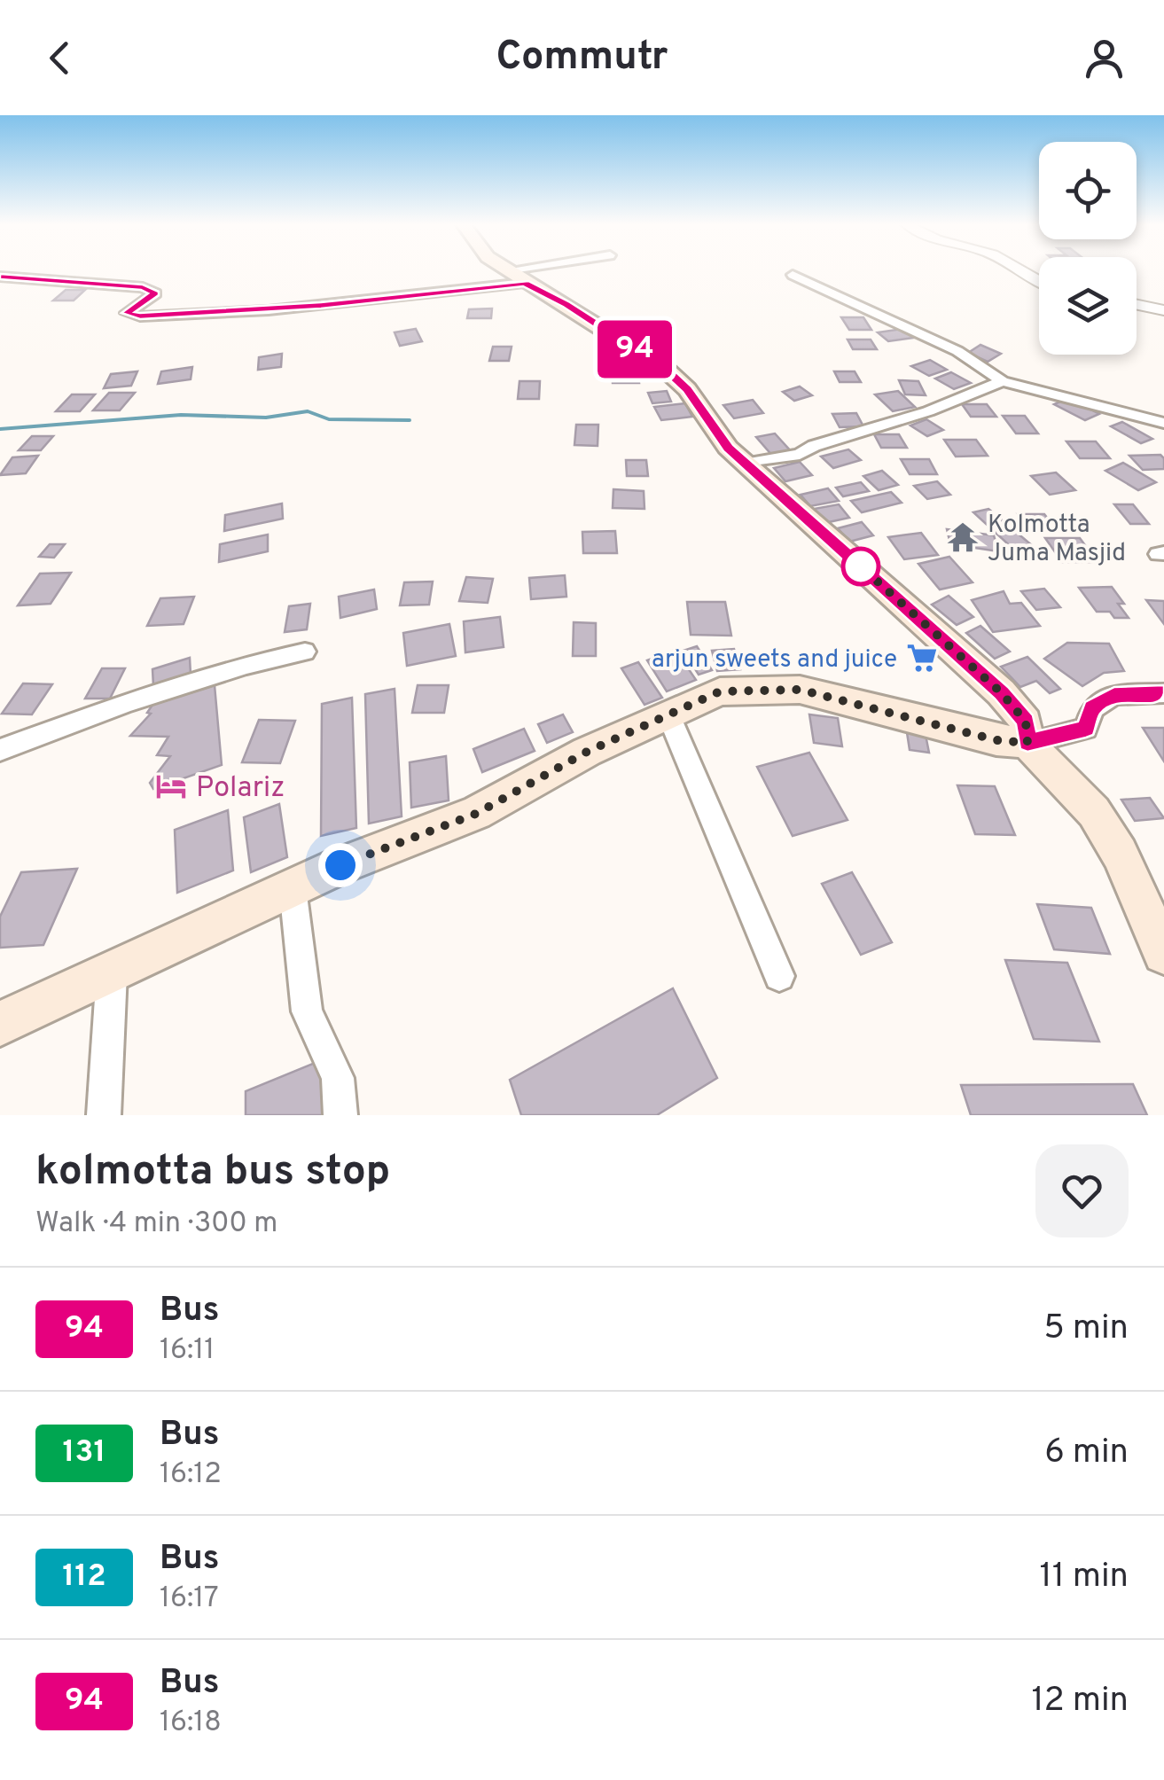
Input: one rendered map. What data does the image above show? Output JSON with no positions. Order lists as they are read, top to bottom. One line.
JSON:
{"places":{"temple":["Kolmotta Juma Masjid"],"supermarket":["arjun sweets and juice"],"hotel":["Polariz"]},"lines":["bus line 94"],"page":{"header":"Commutr","on_map":"94","heading":["kolmotta bus stop","Walk · 4 min · 300 m"],"list":[{"mark":"94","name":"Bus","note":"16:11","value":"5 min"},{"mark":"131","name":"Bus","note":"16:12","value":"6 min"},{"mark":"112","name":"Bus","note":"16:17","value":"11 min"},{"mark":"94","name":"Bus","note":"16:18","value":"12 min"}]}}
